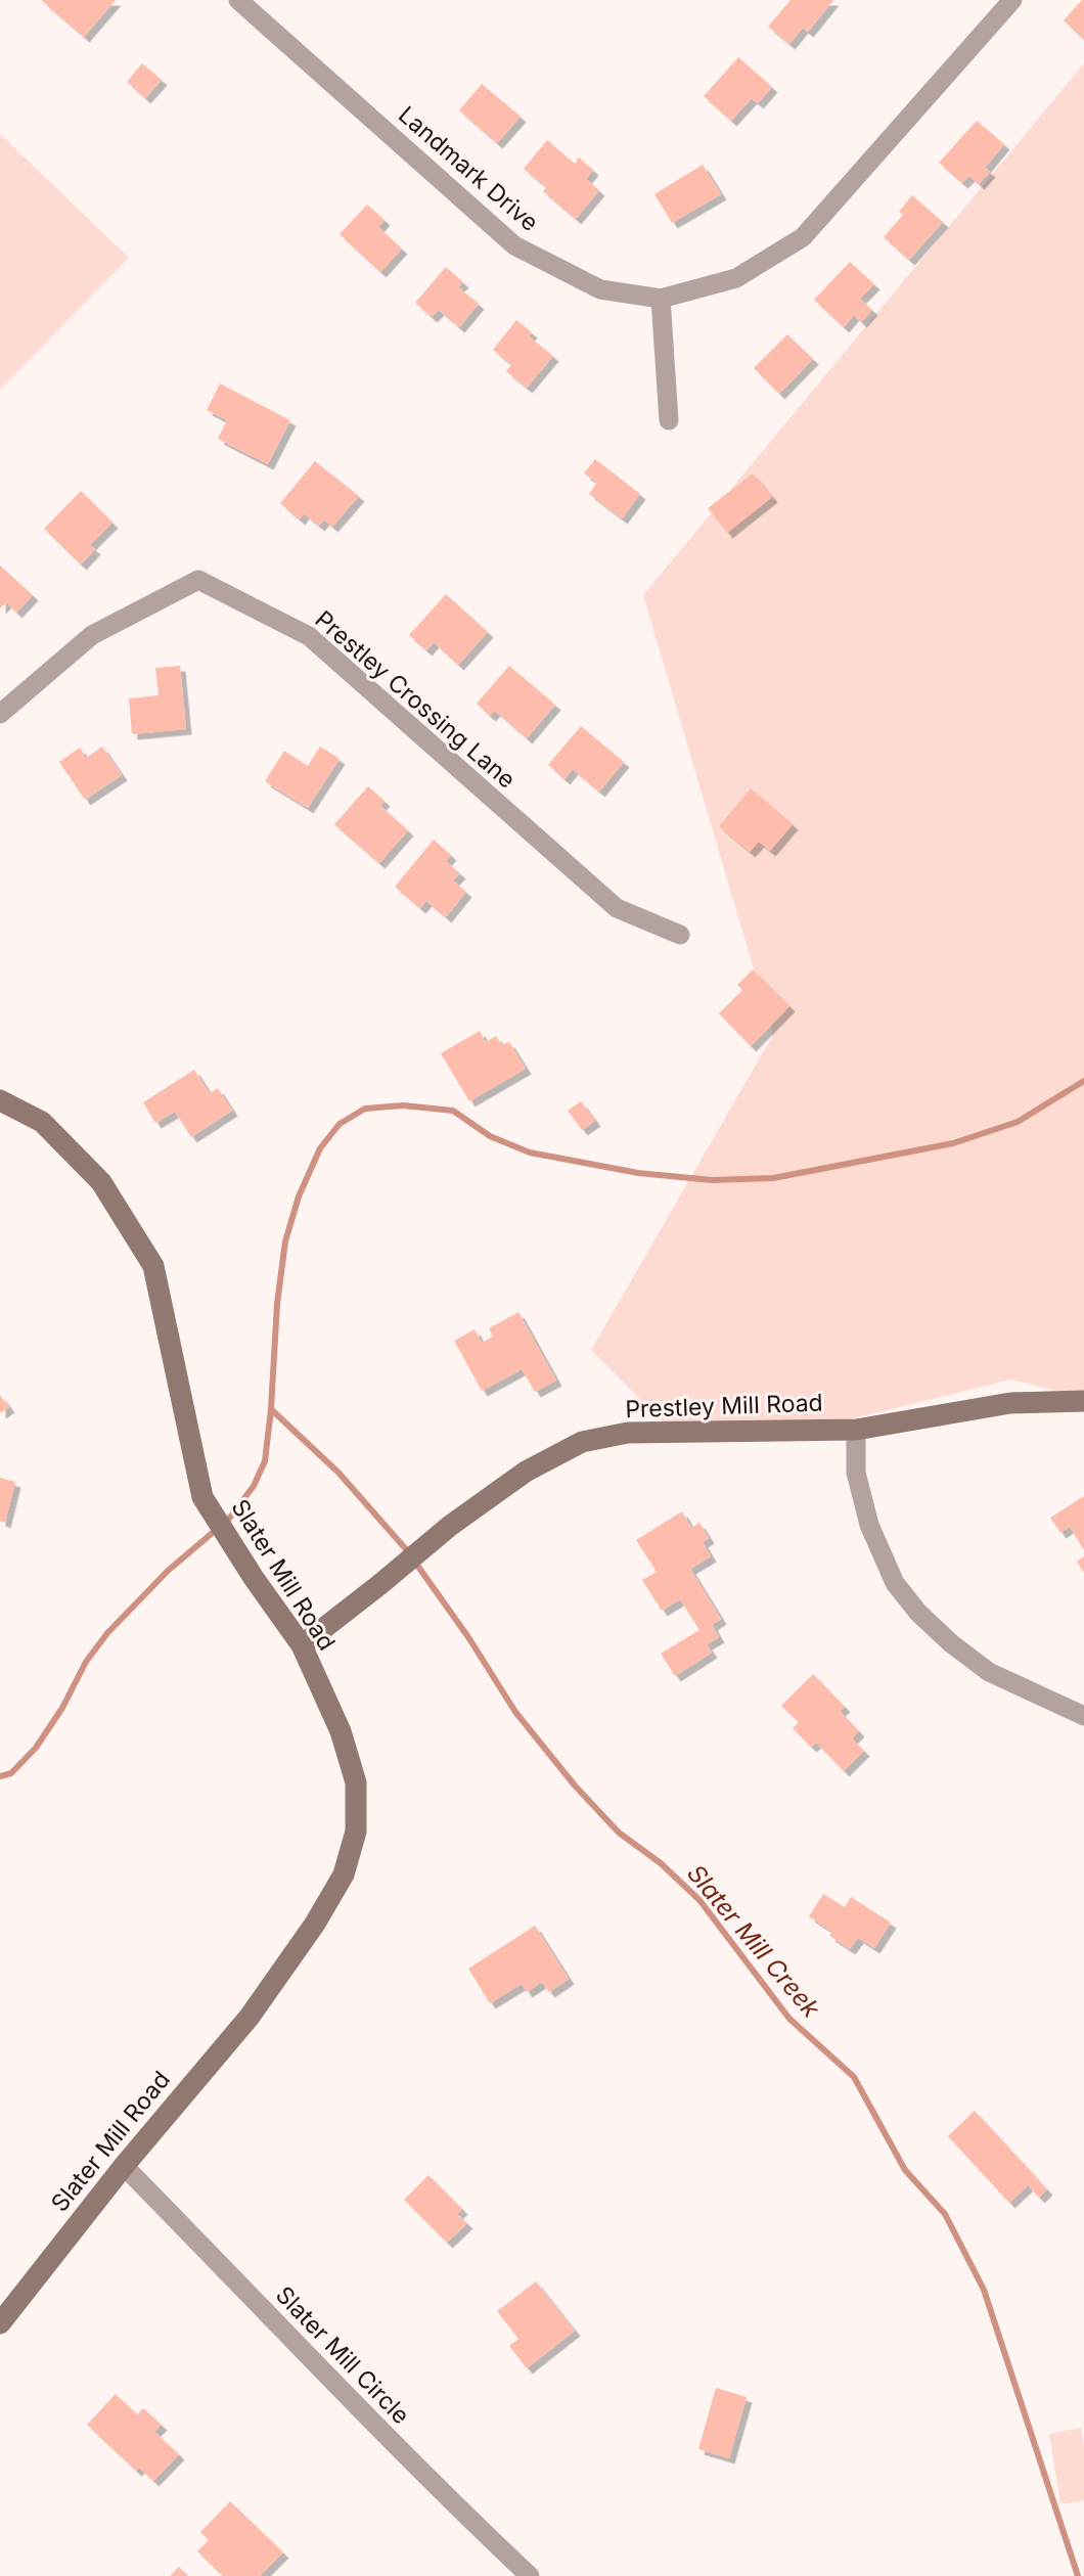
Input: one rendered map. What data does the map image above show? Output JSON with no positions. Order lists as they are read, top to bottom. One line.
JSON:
{"streets":{"street":["Landmark Drive","Prestley Crossing Lane","Prestley Mill Road","Slater Mill Road","Slater Mill Circle"]},"crossings":[["Prestley Mill Road","Slater Mill Road"],["Slater Mill Road","Slater Mill Circle"]],"water":["Slater Mill Creek"]}
